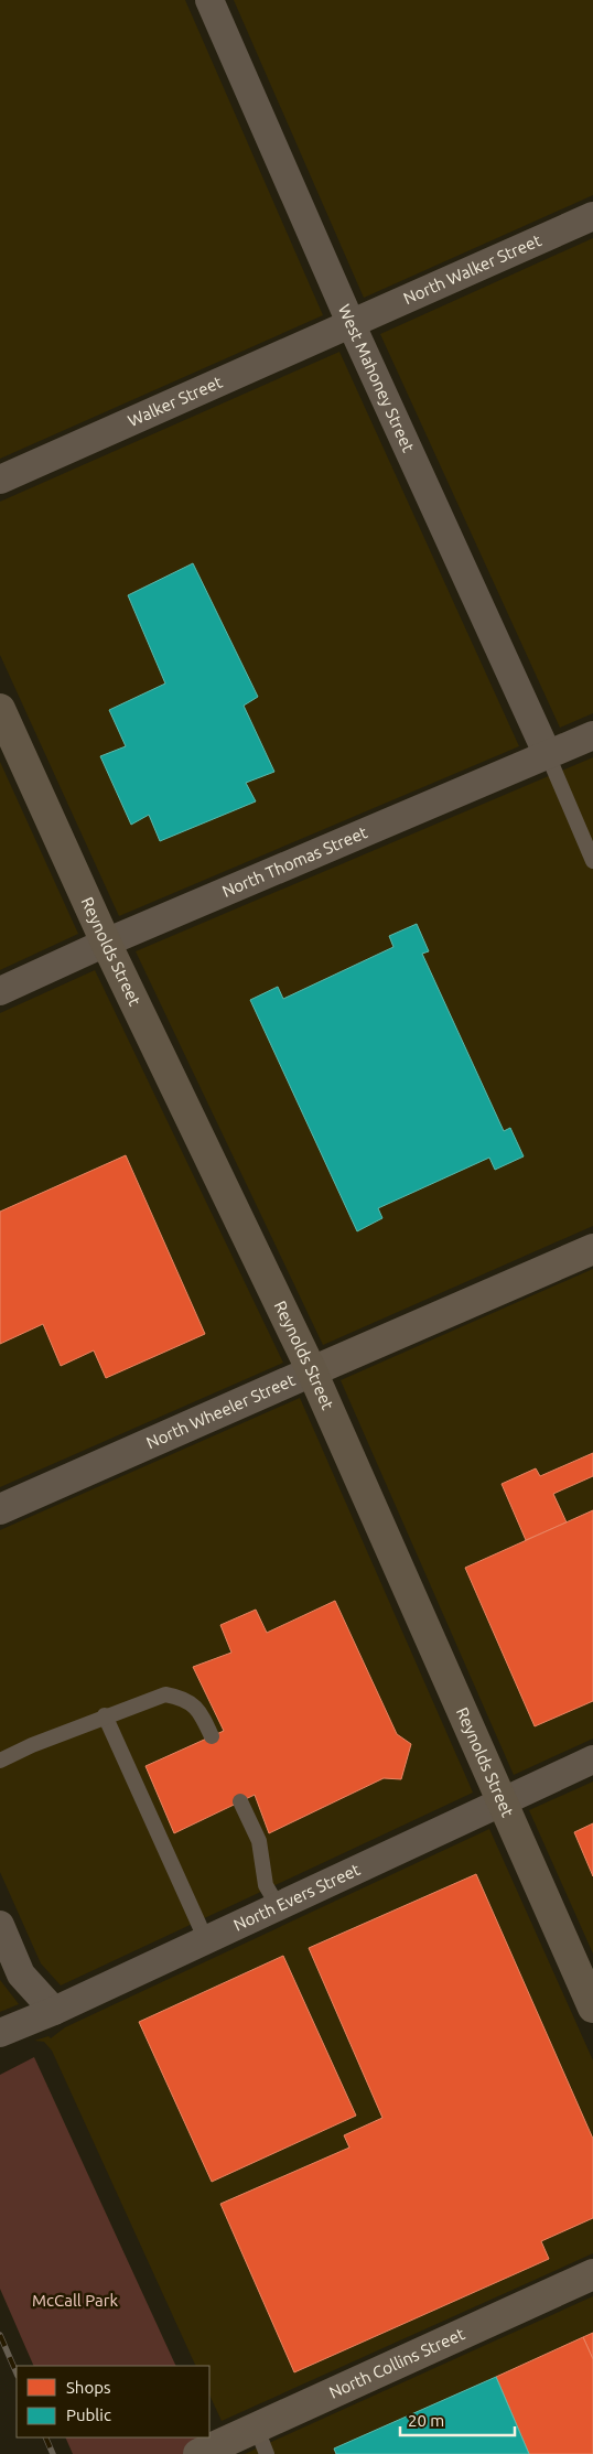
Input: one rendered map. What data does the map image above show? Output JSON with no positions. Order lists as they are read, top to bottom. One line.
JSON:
{"streets":{"main road":["Reynolds Street","North Wheeler Street","North Collins Street"],"street":["North Walker Street","West Mahoney Street","Walker Street","North Thomas Street","North Evers Street"]},"crossings":[["North Walker Street","West Mahoney Street"],["North Walker Street","Walker Street"],["West Mahoney Street","Walker Street"],["West Mahoney Street","North Thomas Street"],["North Thomas Street","Reynolds Street"],["Reynolds Street","North Wheeler Street"],["Reynolds Street","North Evers Street"]],"parks":["McCall Park"],"legend":["Shops","Public"],"scale_bar":"20 m"}
